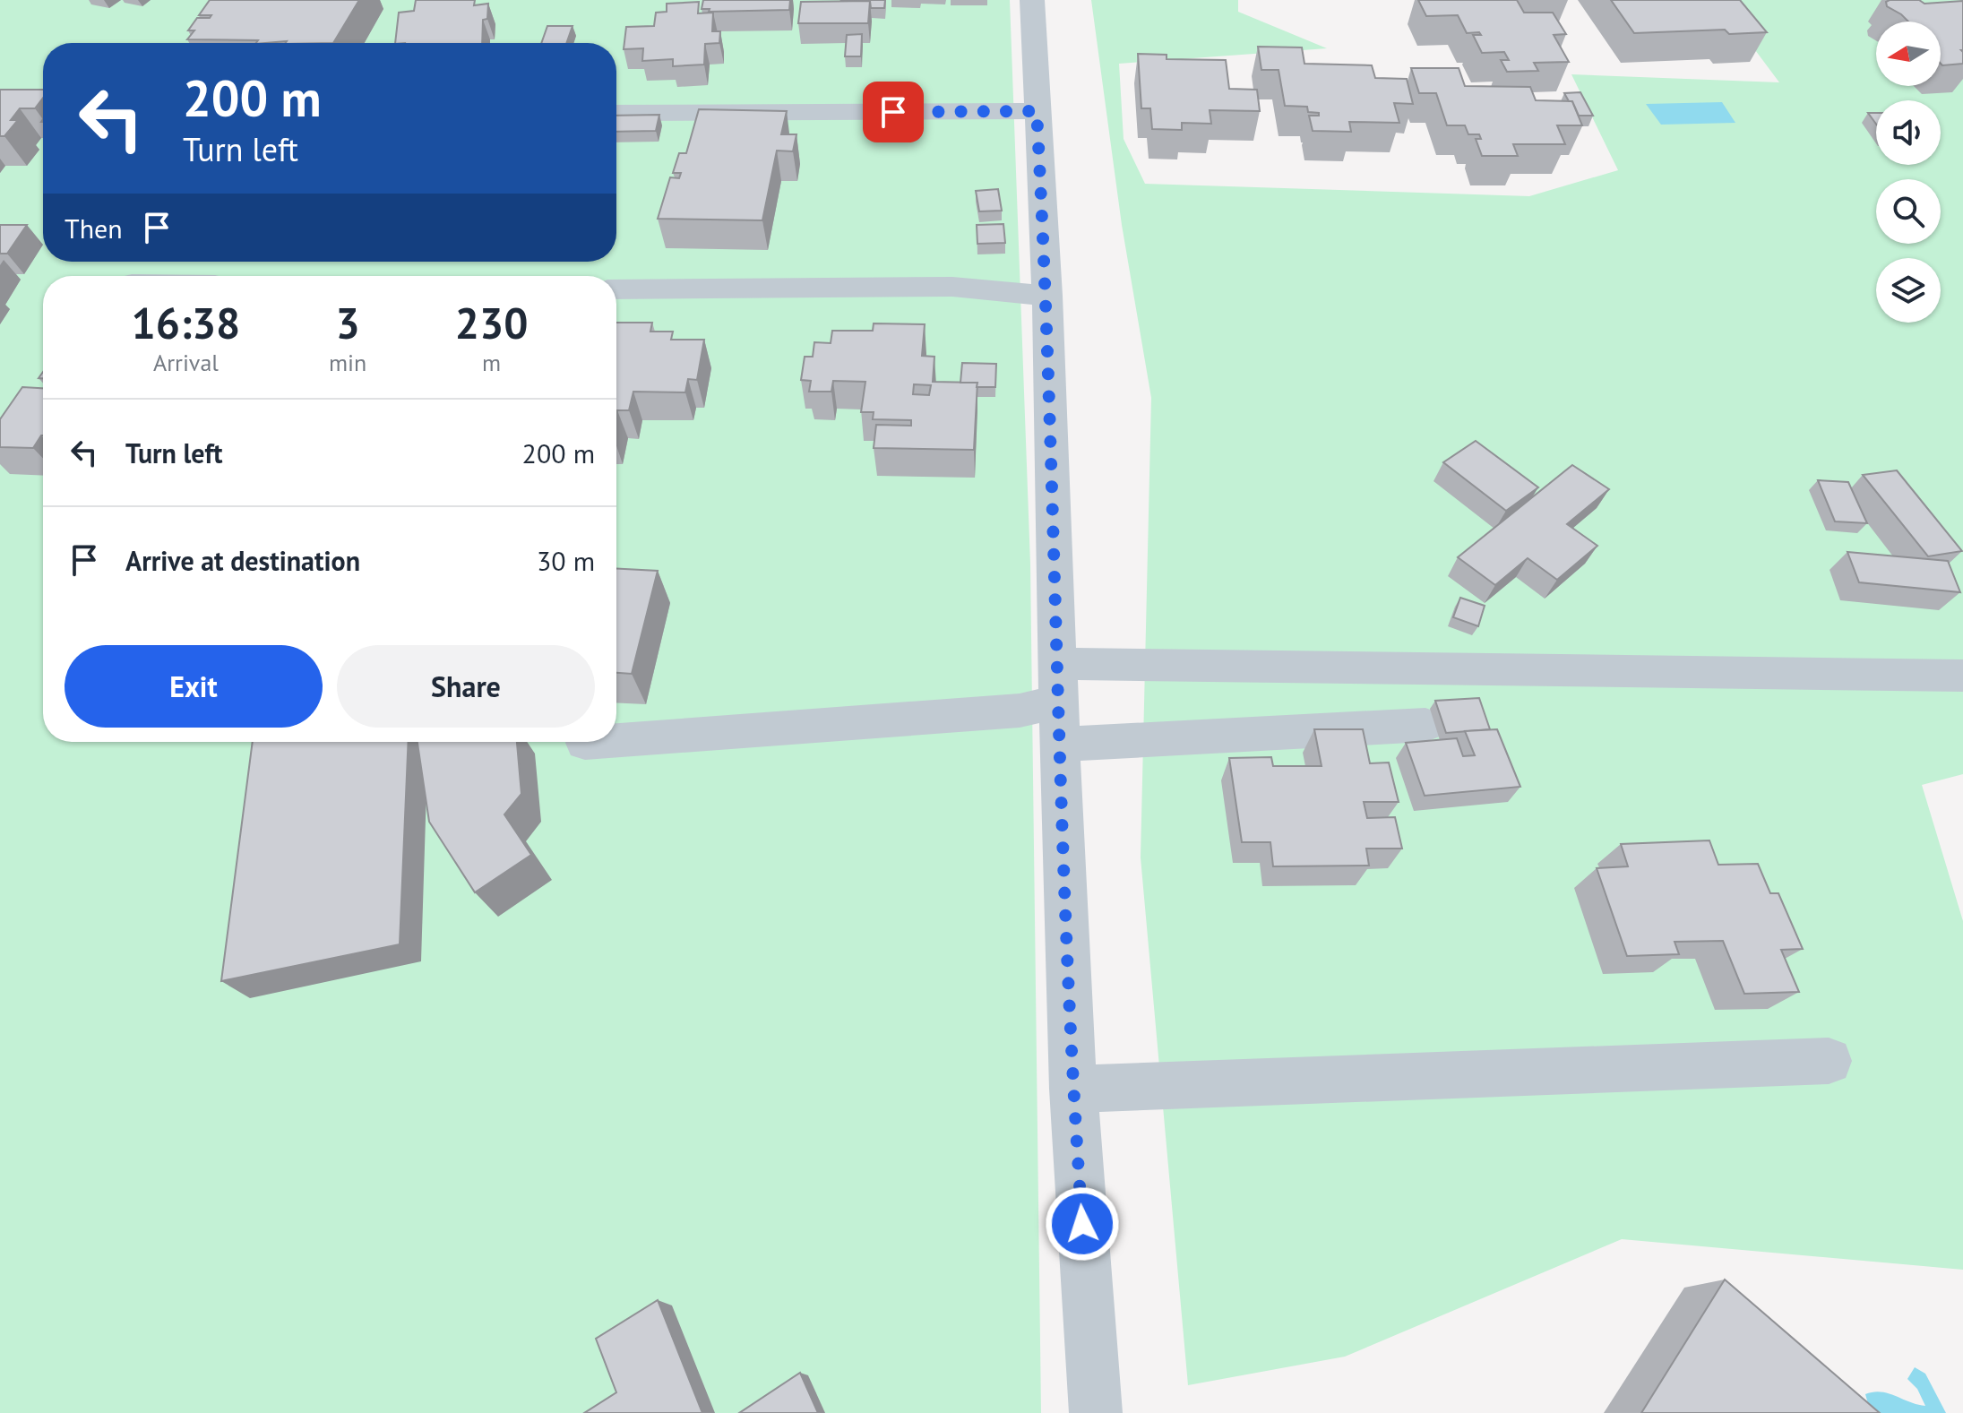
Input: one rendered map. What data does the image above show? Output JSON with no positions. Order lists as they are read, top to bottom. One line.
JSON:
{"north":"left","page":{"turn":["200 m","Turn left"],"then":"Then","eta":["16:38","Arrival","3","min","230","m"],"list":[{"name":"Turn left","value":"200 m"},{"name":"Arrive at destination","value":"30 m"}],"buttons":["Exit","Share"]}}
